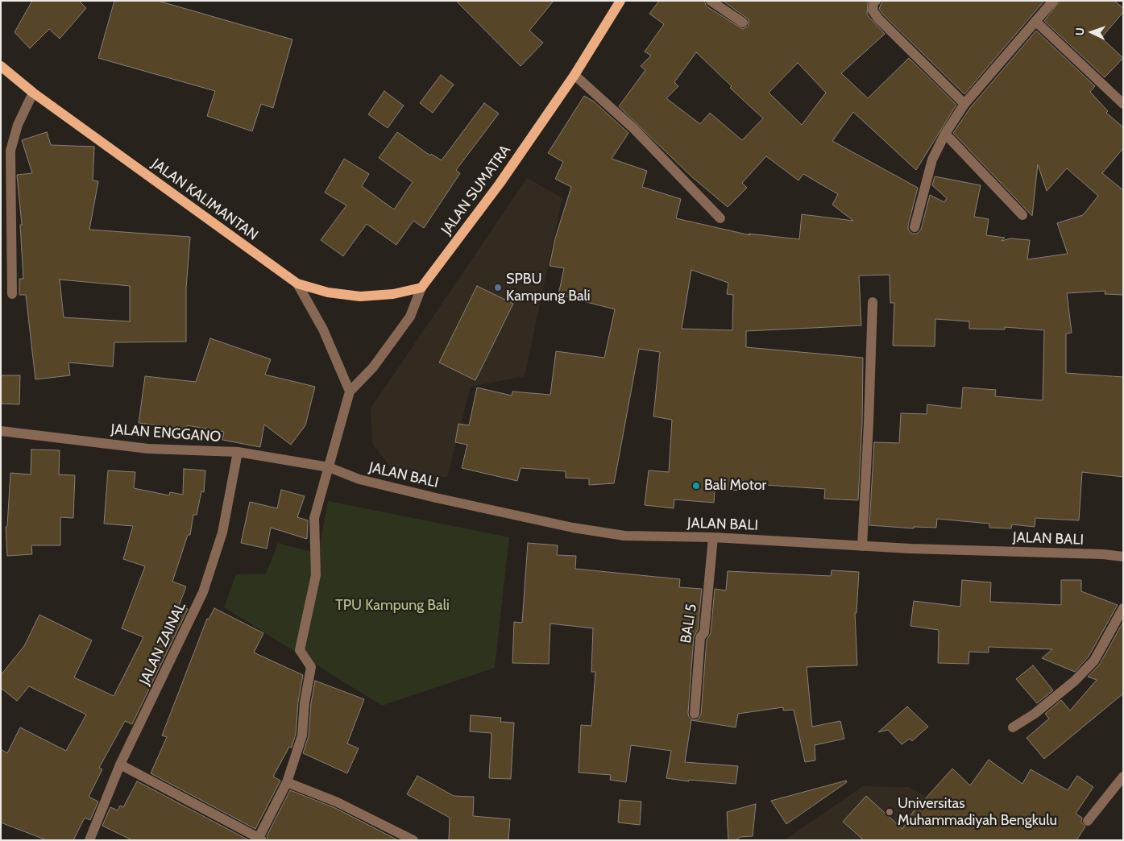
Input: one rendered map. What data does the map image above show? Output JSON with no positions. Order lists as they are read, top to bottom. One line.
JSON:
{"streets":{"main road":["JALAN SUMATRA","JALAN KALIMANTAN"],"street":["JALAN ENGGANO","JALAN BALI","BALI 5","JALAN ZAINAL"]},"crossings":[["JALAN SUMATRA","JALAN KALIMANTAN"],["JALAN ENGGANO","JALAN BALI"],["JALAN ENGGANO","JALAN ZAINAL"],["JALAN BALI","BALI 5"]],"parks":["TPU Kampung Bali"],"places":["SPBU Kampung Bali","Bali Motor","Universitas Muhammadiyah Bengkulu"],"north":"left"}
